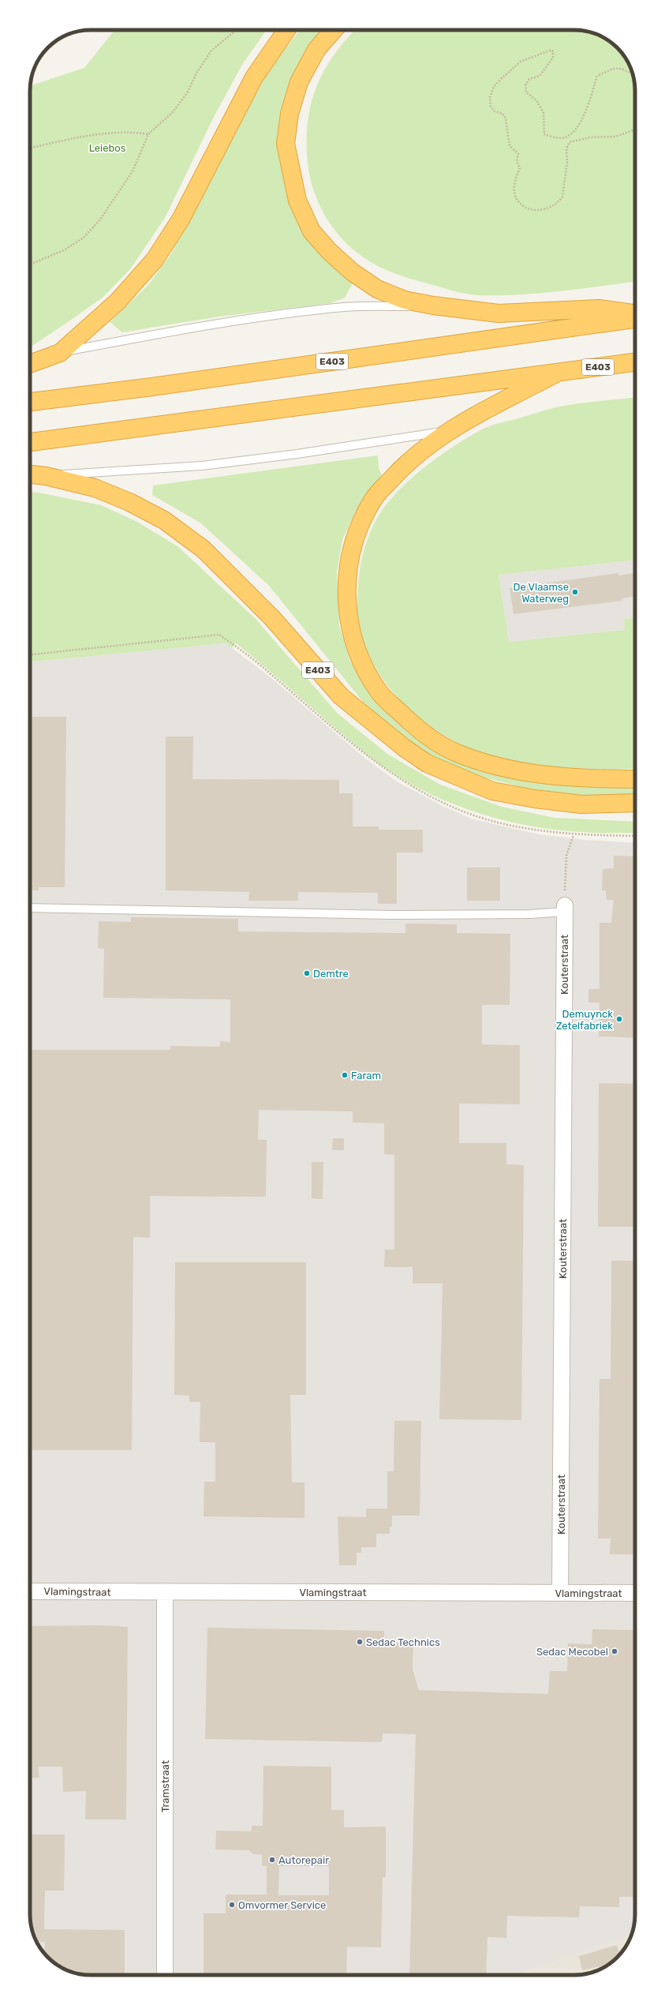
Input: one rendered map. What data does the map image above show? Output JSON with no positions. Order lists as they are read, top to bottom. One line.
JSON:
{"streets":{"highway":["E403"],"street":["Kouterstraat","Vlamingstraat","Tramstraat"]},"crossings":[["Kouterstraat","Vlamingstraat"],["Vlamingstraat","Tramstraat"]],"parks":["Leiebos"],"places":["De Vlaamse Waterweg","Demtre","Demuynck Zetelfabriek","Faram","Sedac Technics","Sedac Mecobel","Autorepair","Omvormer Service"]}
